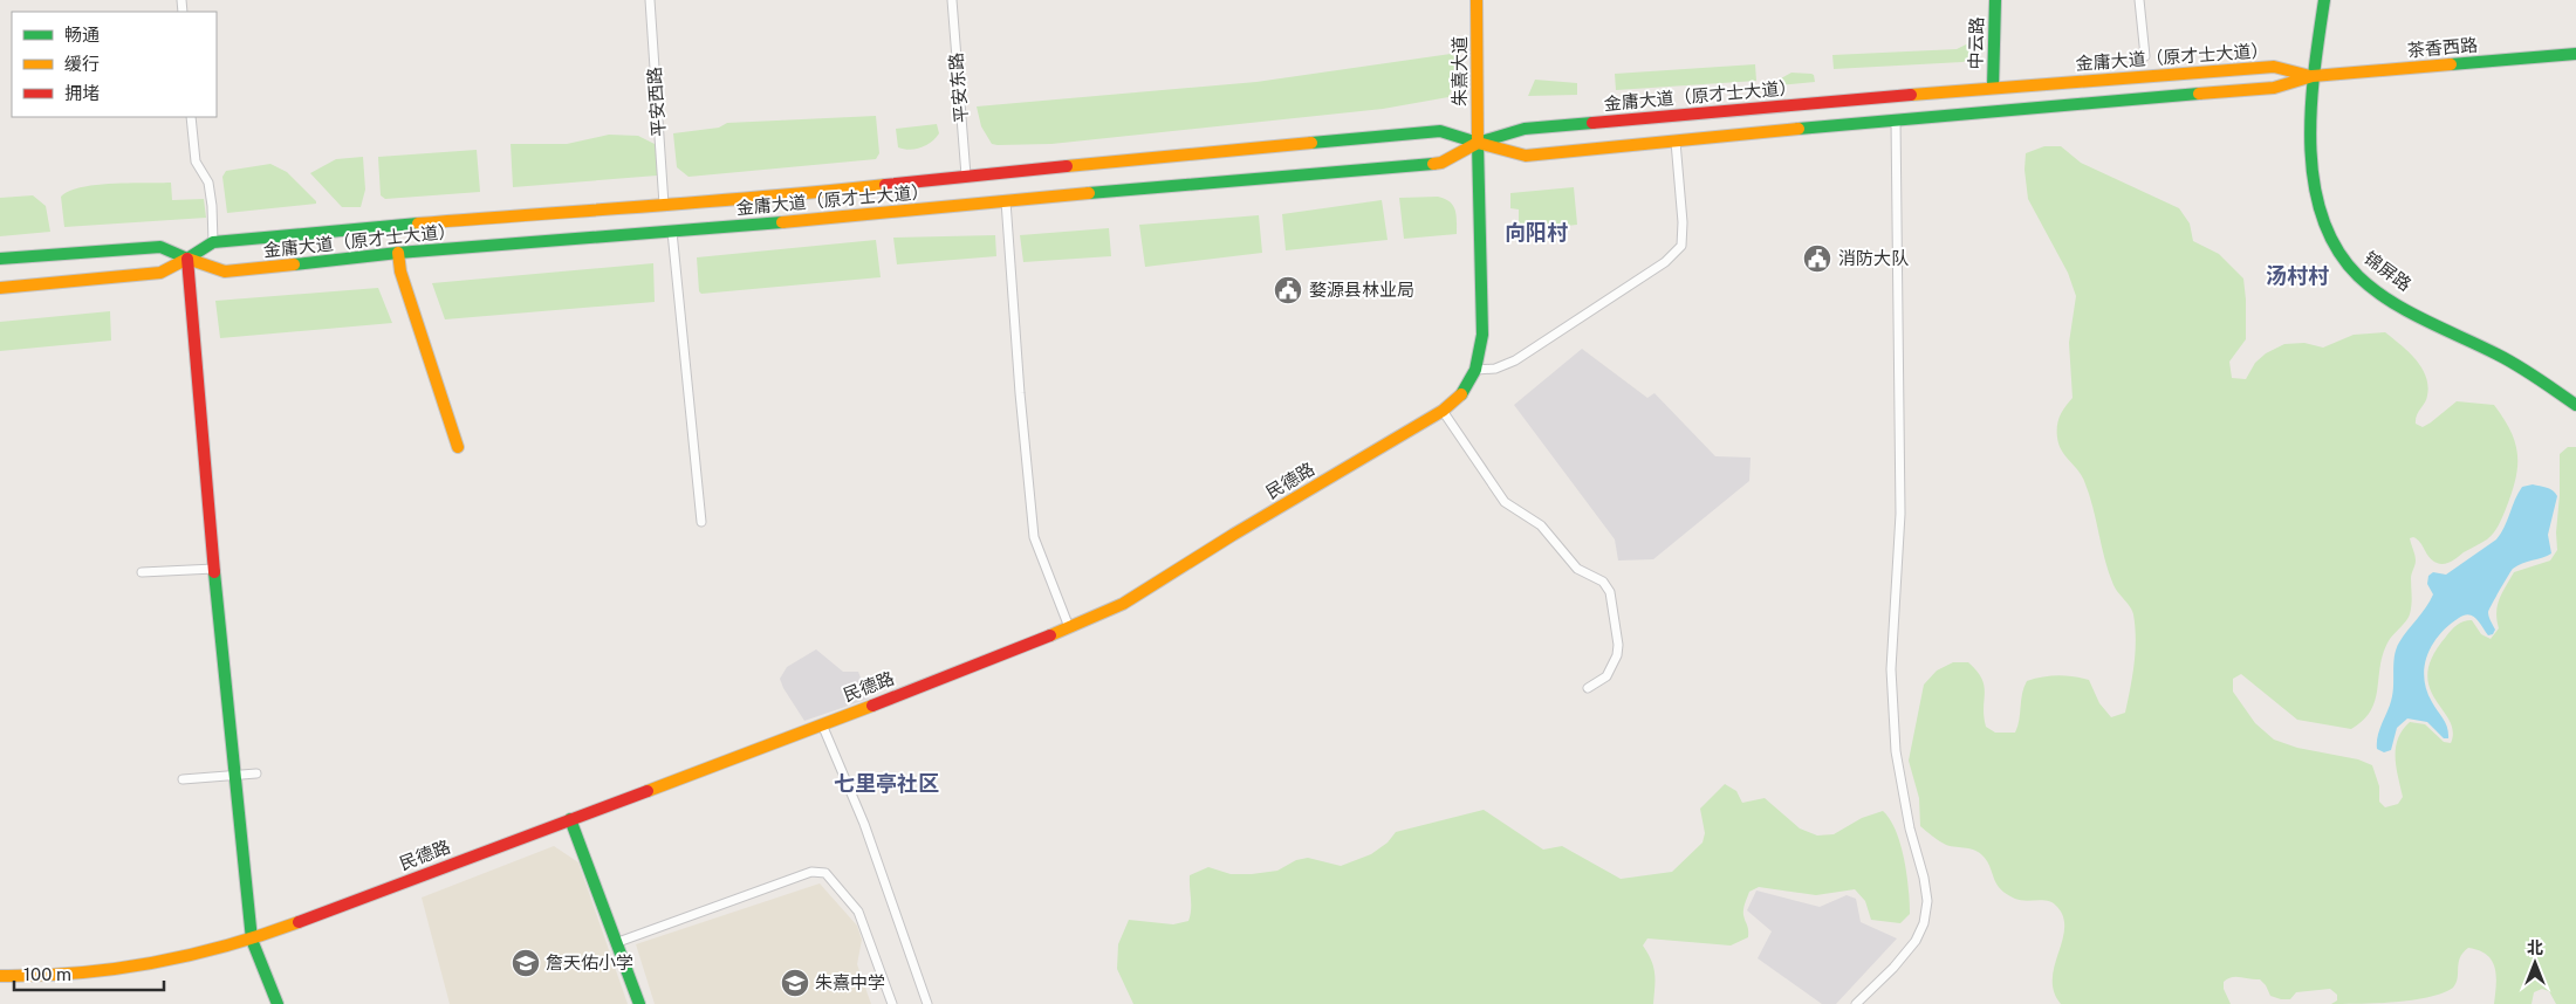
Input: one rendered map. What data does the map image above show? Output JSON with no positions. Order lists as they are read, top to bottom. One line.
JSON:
{"streets":{"main road":["中云路","茶香西路","金庸大道（原才士大道）","朱熹大道","锦屏路","民德路"],"street":["平安东路","平安西路"]},"crossings":[["中云路","金庸大道（原才士大道）"],["茶香西路","金庸大道（原才士大道）"],["茶香西路","锦屏路"],["金庸大道（原才士大道）","朱熹大道"],["金庸大道（原才士大道）","平安东路"],["金庸大道（原才士大道）","平安西路"],["金庸大道（原才士大道）","锦屏路"],["金庸大道（原才士大道）","民德路"],["朱熹大道","民德路"]],"districts":["向阳村","汤村村","七里亭社区"],"places":{"public building":["消防大队","婺源县林业局"],"school or university":["詹天佑小学","朱熹中学"]},"legend":["畅通","缓行","拥堵"],"scale_bar":"100 m","north":"top"}
